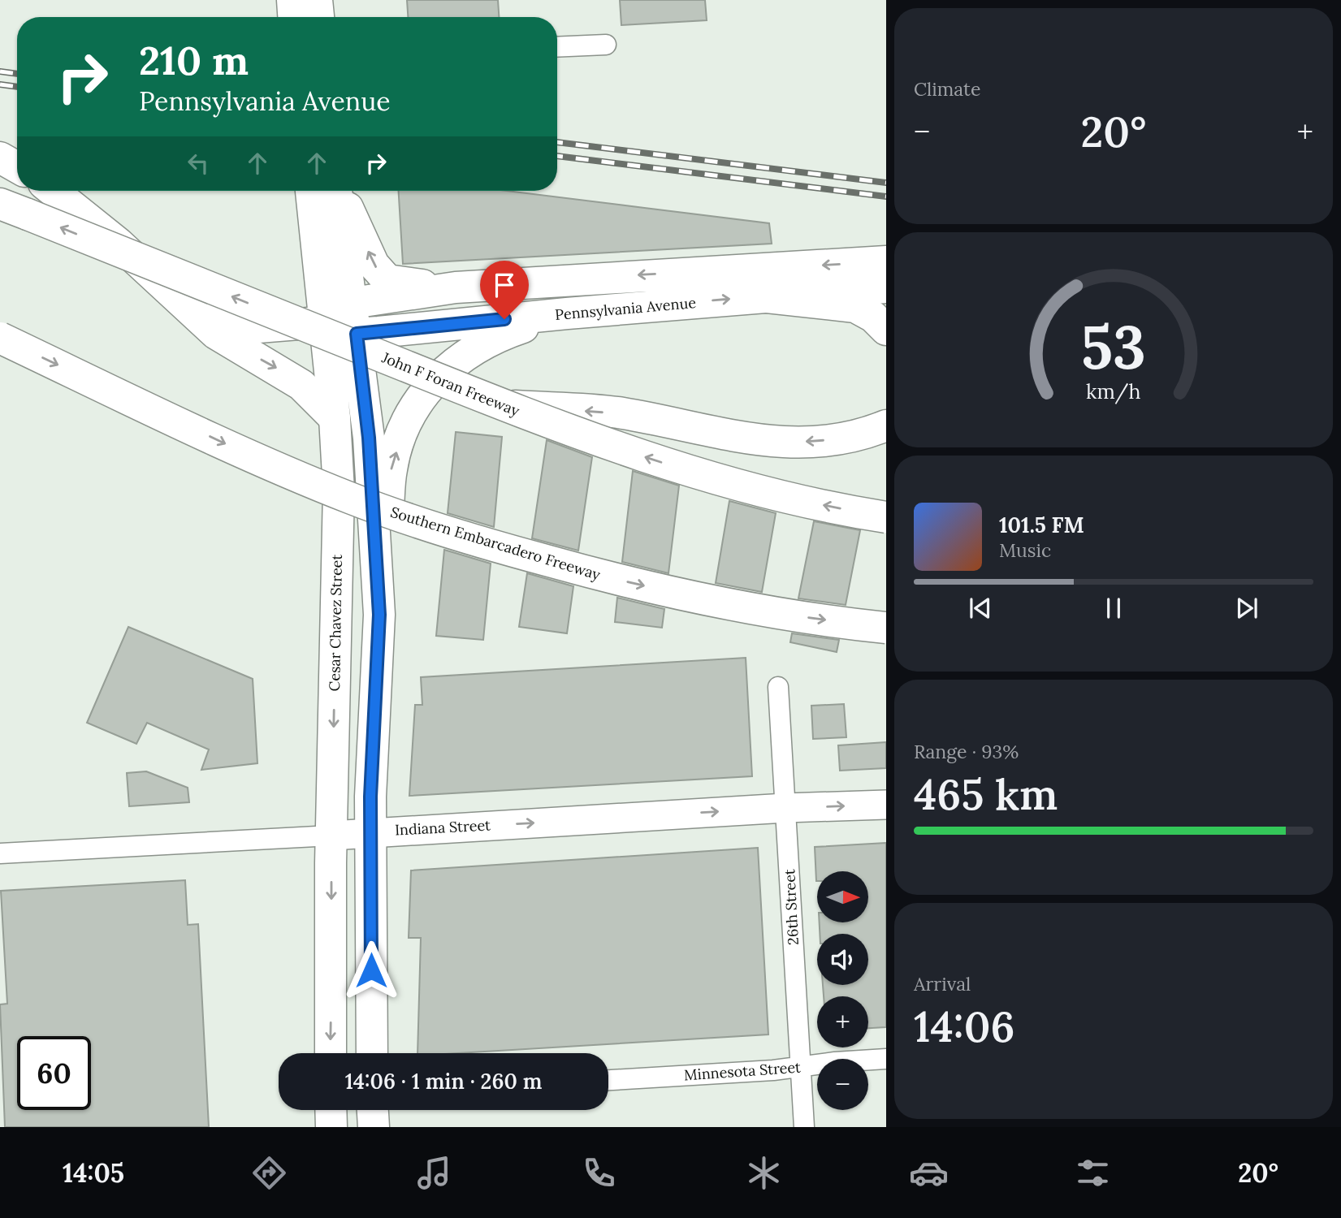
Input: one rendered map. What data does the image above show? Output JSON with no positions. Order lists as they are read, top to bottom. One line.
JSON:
{"streets":{"main road":["Pennsylvania Avenue","John F Foran Freeway","Southern Embarcadero Freeway","Cesar Chavez Street","Indiana Street"],"street":["26th Street","Minnesota Street"]},"crossings":[["Pennsylvania Avenue","Cesar Chavez Street"],["Cesar Chavez Street","Indiana Street"],["Indiana Street","26th Street"],["26th Street","Minnesota Street"]],"one_way":["Indiana Street"],"north":"right","page":{"tile":["Climate",["Range · 93%","465 km"],["Arrival","14:06"]],"turn":["210 m","Pennsylvania Avenue"],"heat":["−","20°","+"],"song":["101.5 FM","Music"],"map_buttons":["+","−"],"limit":"60","trip":"14:06 · 1 min · 260 m","tabs":["14:05","20°"],"gauge":["53","km/h"]}}
